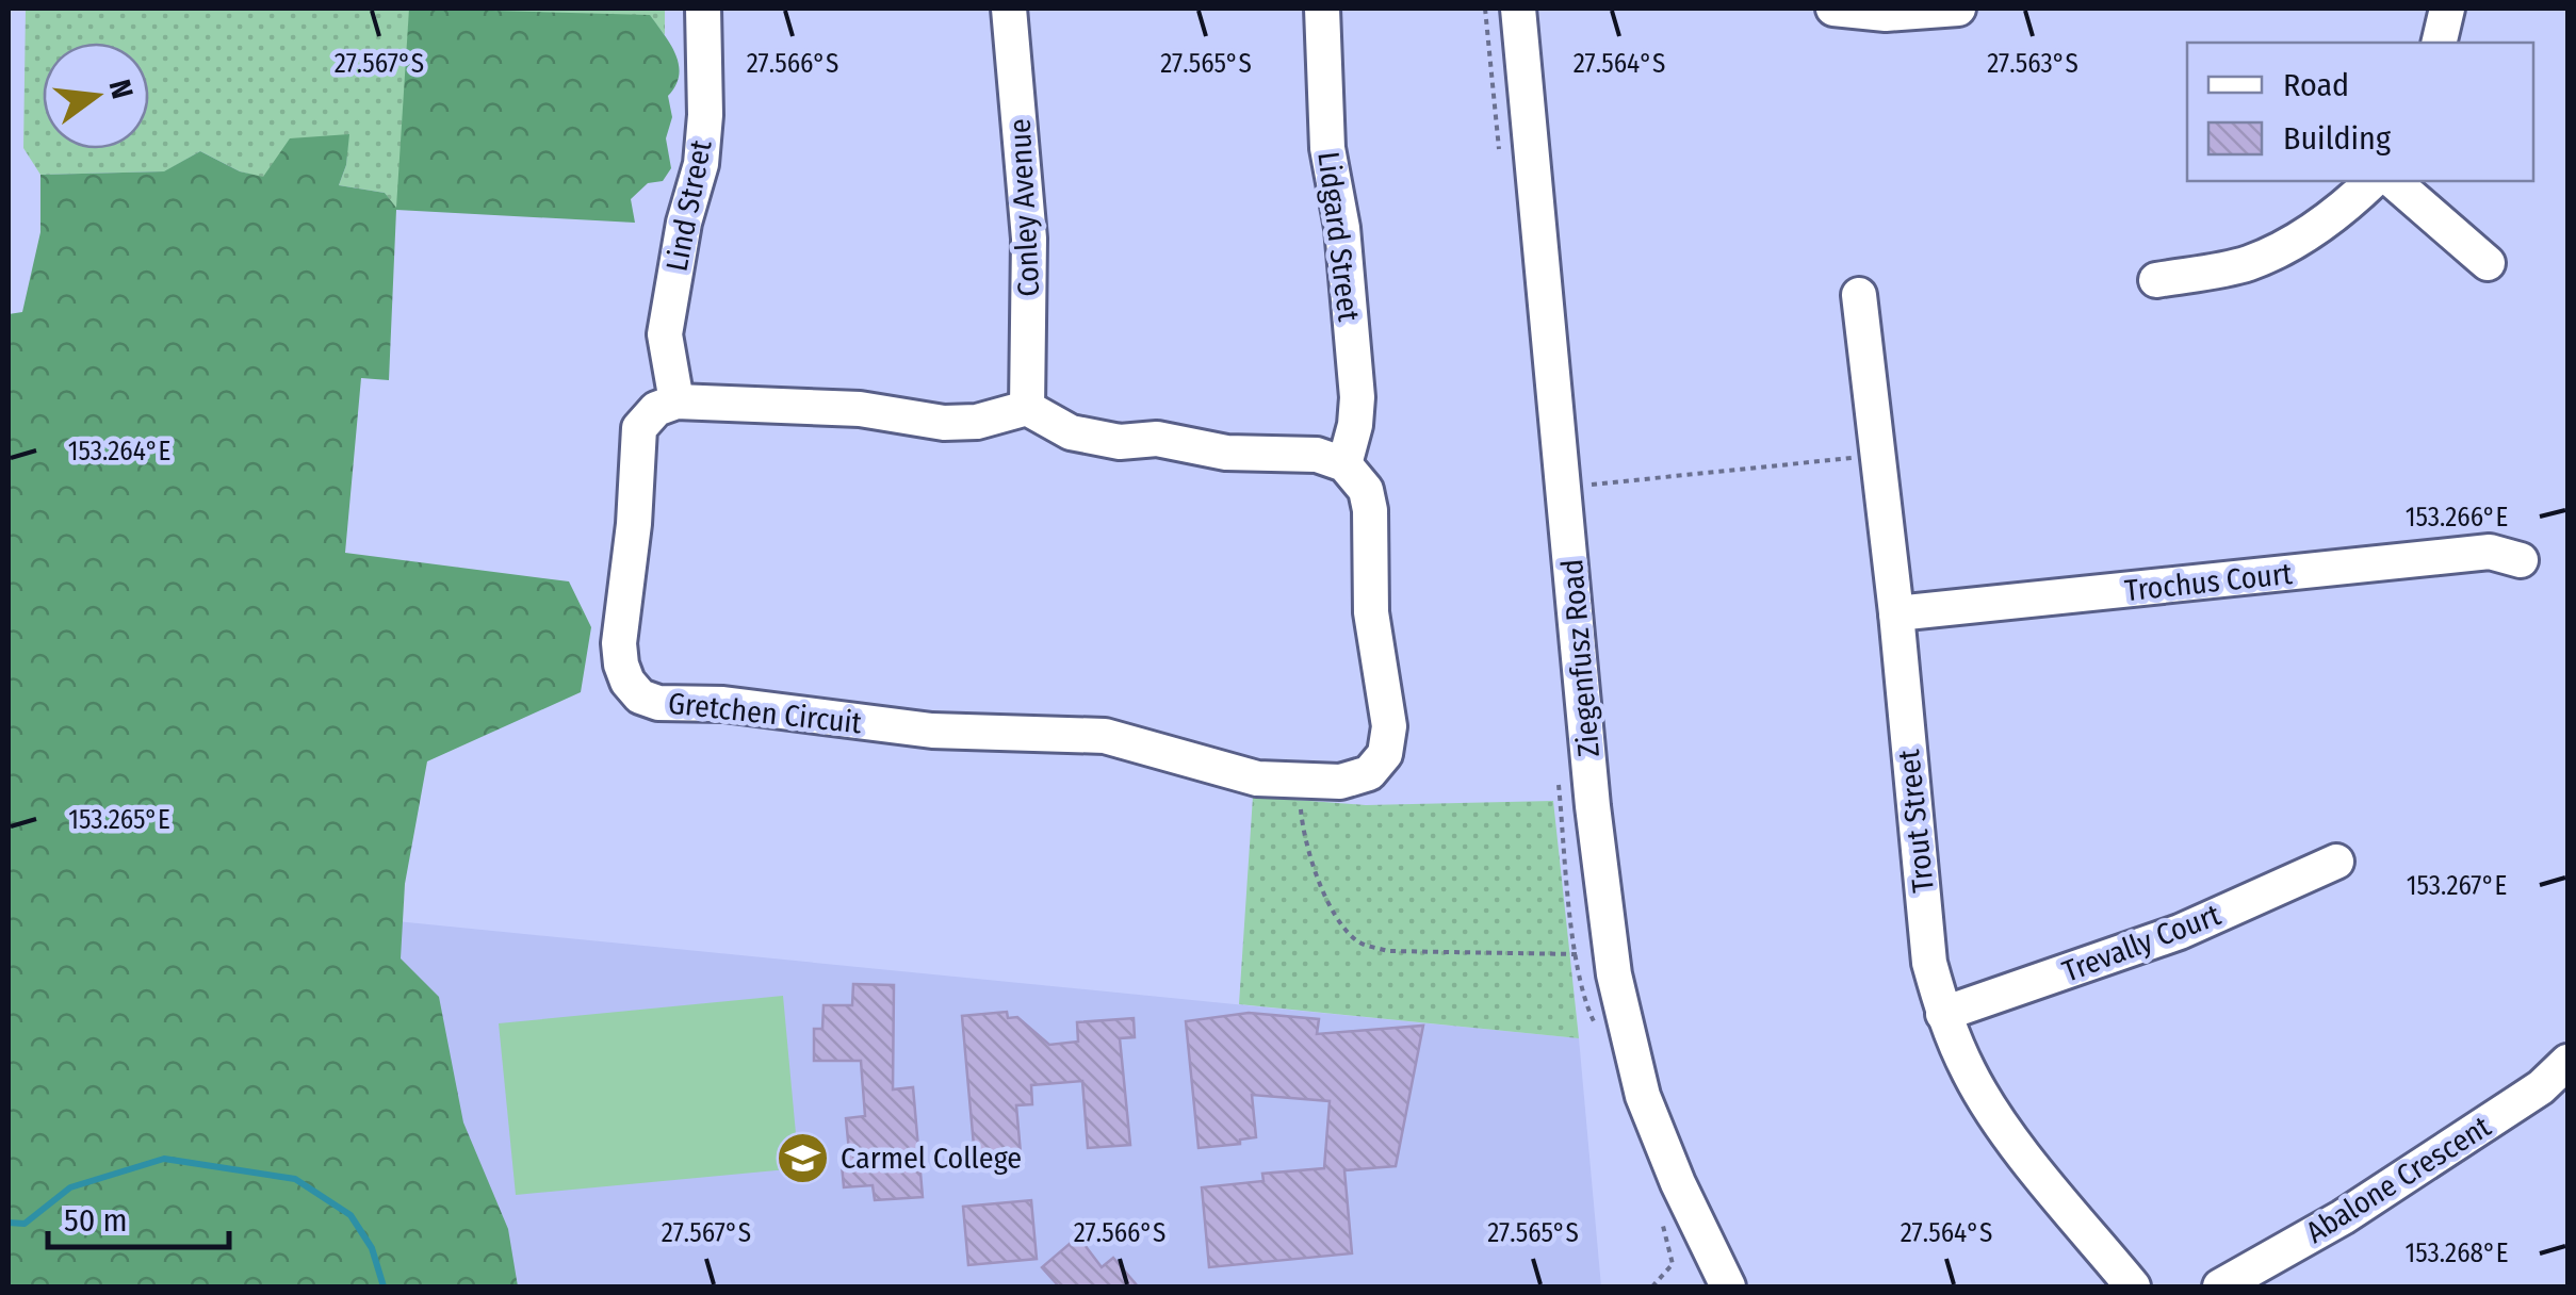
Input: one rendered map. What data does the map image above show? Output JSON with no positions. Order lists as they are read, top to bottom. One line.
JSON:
{"streets":{"street":["Lind Street","Conley Avenue","Lidgard Street","Trochus Court","Ziegenfusz Road","Gretchen Circuit","Trout Street","Trevally Court","Abalone Crescent"]},"crossings":[["Lind Street","Gretchen Circuit"],["Lidgard Street","Gretchen Circuit"],["Trochus Court","Trout Street"],["Trout Street","Trevally Court"]],"places":{"school or university":["Carmel College"]},"legend":["Road","Building"],"scale_bar":"50 m","north":"right","coordinates":["27.567°S","27.566°S","27.565°S","27.564°S","27.563°S","153.264°E","153.266°E","153.265°E","153.267°E","153.268°E"]}
